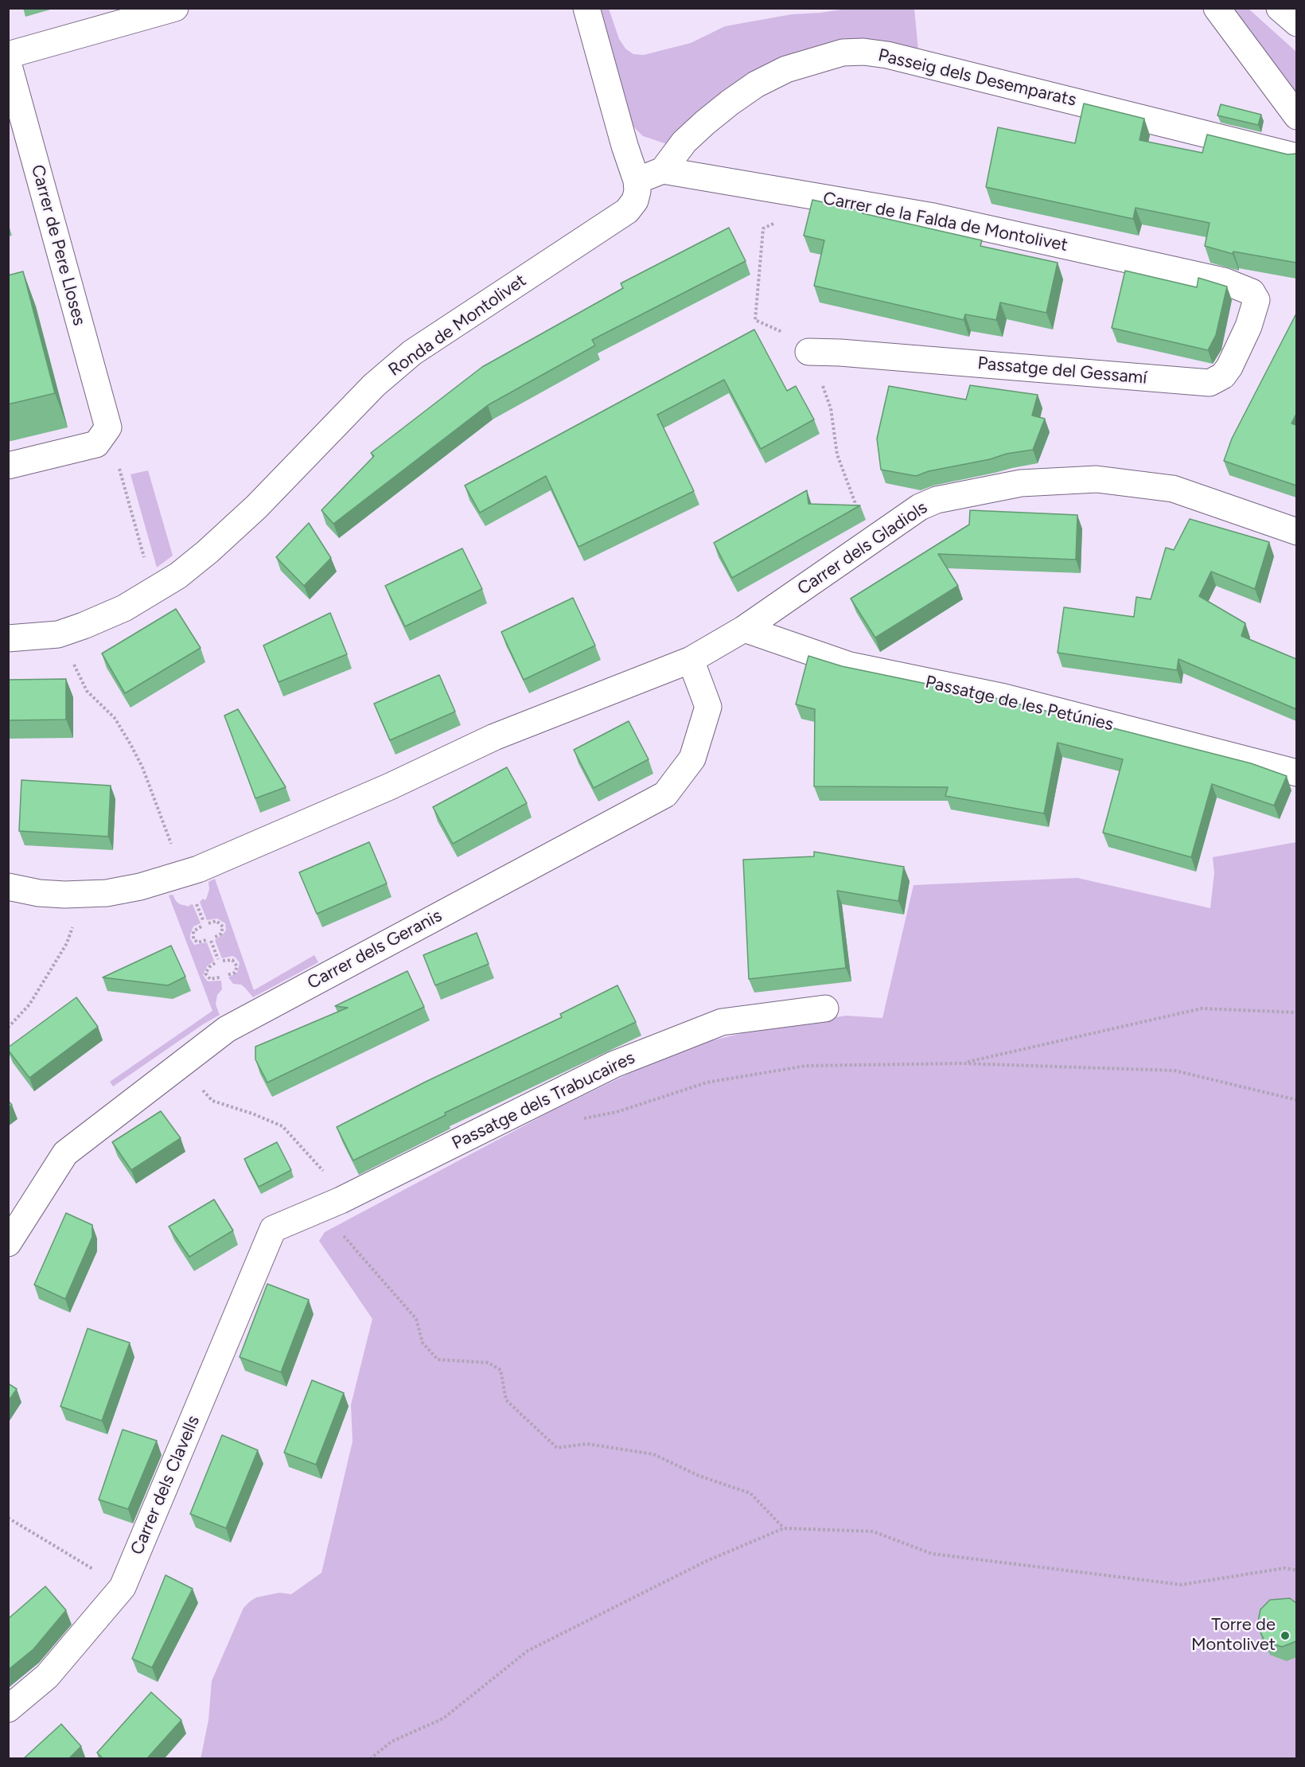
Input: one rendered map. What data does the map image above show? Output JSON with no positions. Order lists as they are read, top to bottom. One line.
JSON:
{"streets":{"street":["Passeig dels Desemparats","Carrer de la Falda de Montolivet","Carrer de Pere Lloses","Ronda de Montolivet","Passatge del Gessamí","Carrer dels Gladiols","Passatge de les Petúnies","Carrer dels Geranis","Passatge dels Trabucaires","Carrer dels Clavells"]},"crossings":[["Passeig dels Desemparats","Carrer de la Falda de Montolivet"],["Carrer de la Falda de Montolivet","Passatge del Gessamí"],["Carrer dels Gladiols","Passatge de les Petúnies"],["Passatge dels Trabucaires","Carrer dels Clavells"]],"places":["Torre de Montolivet"]}
